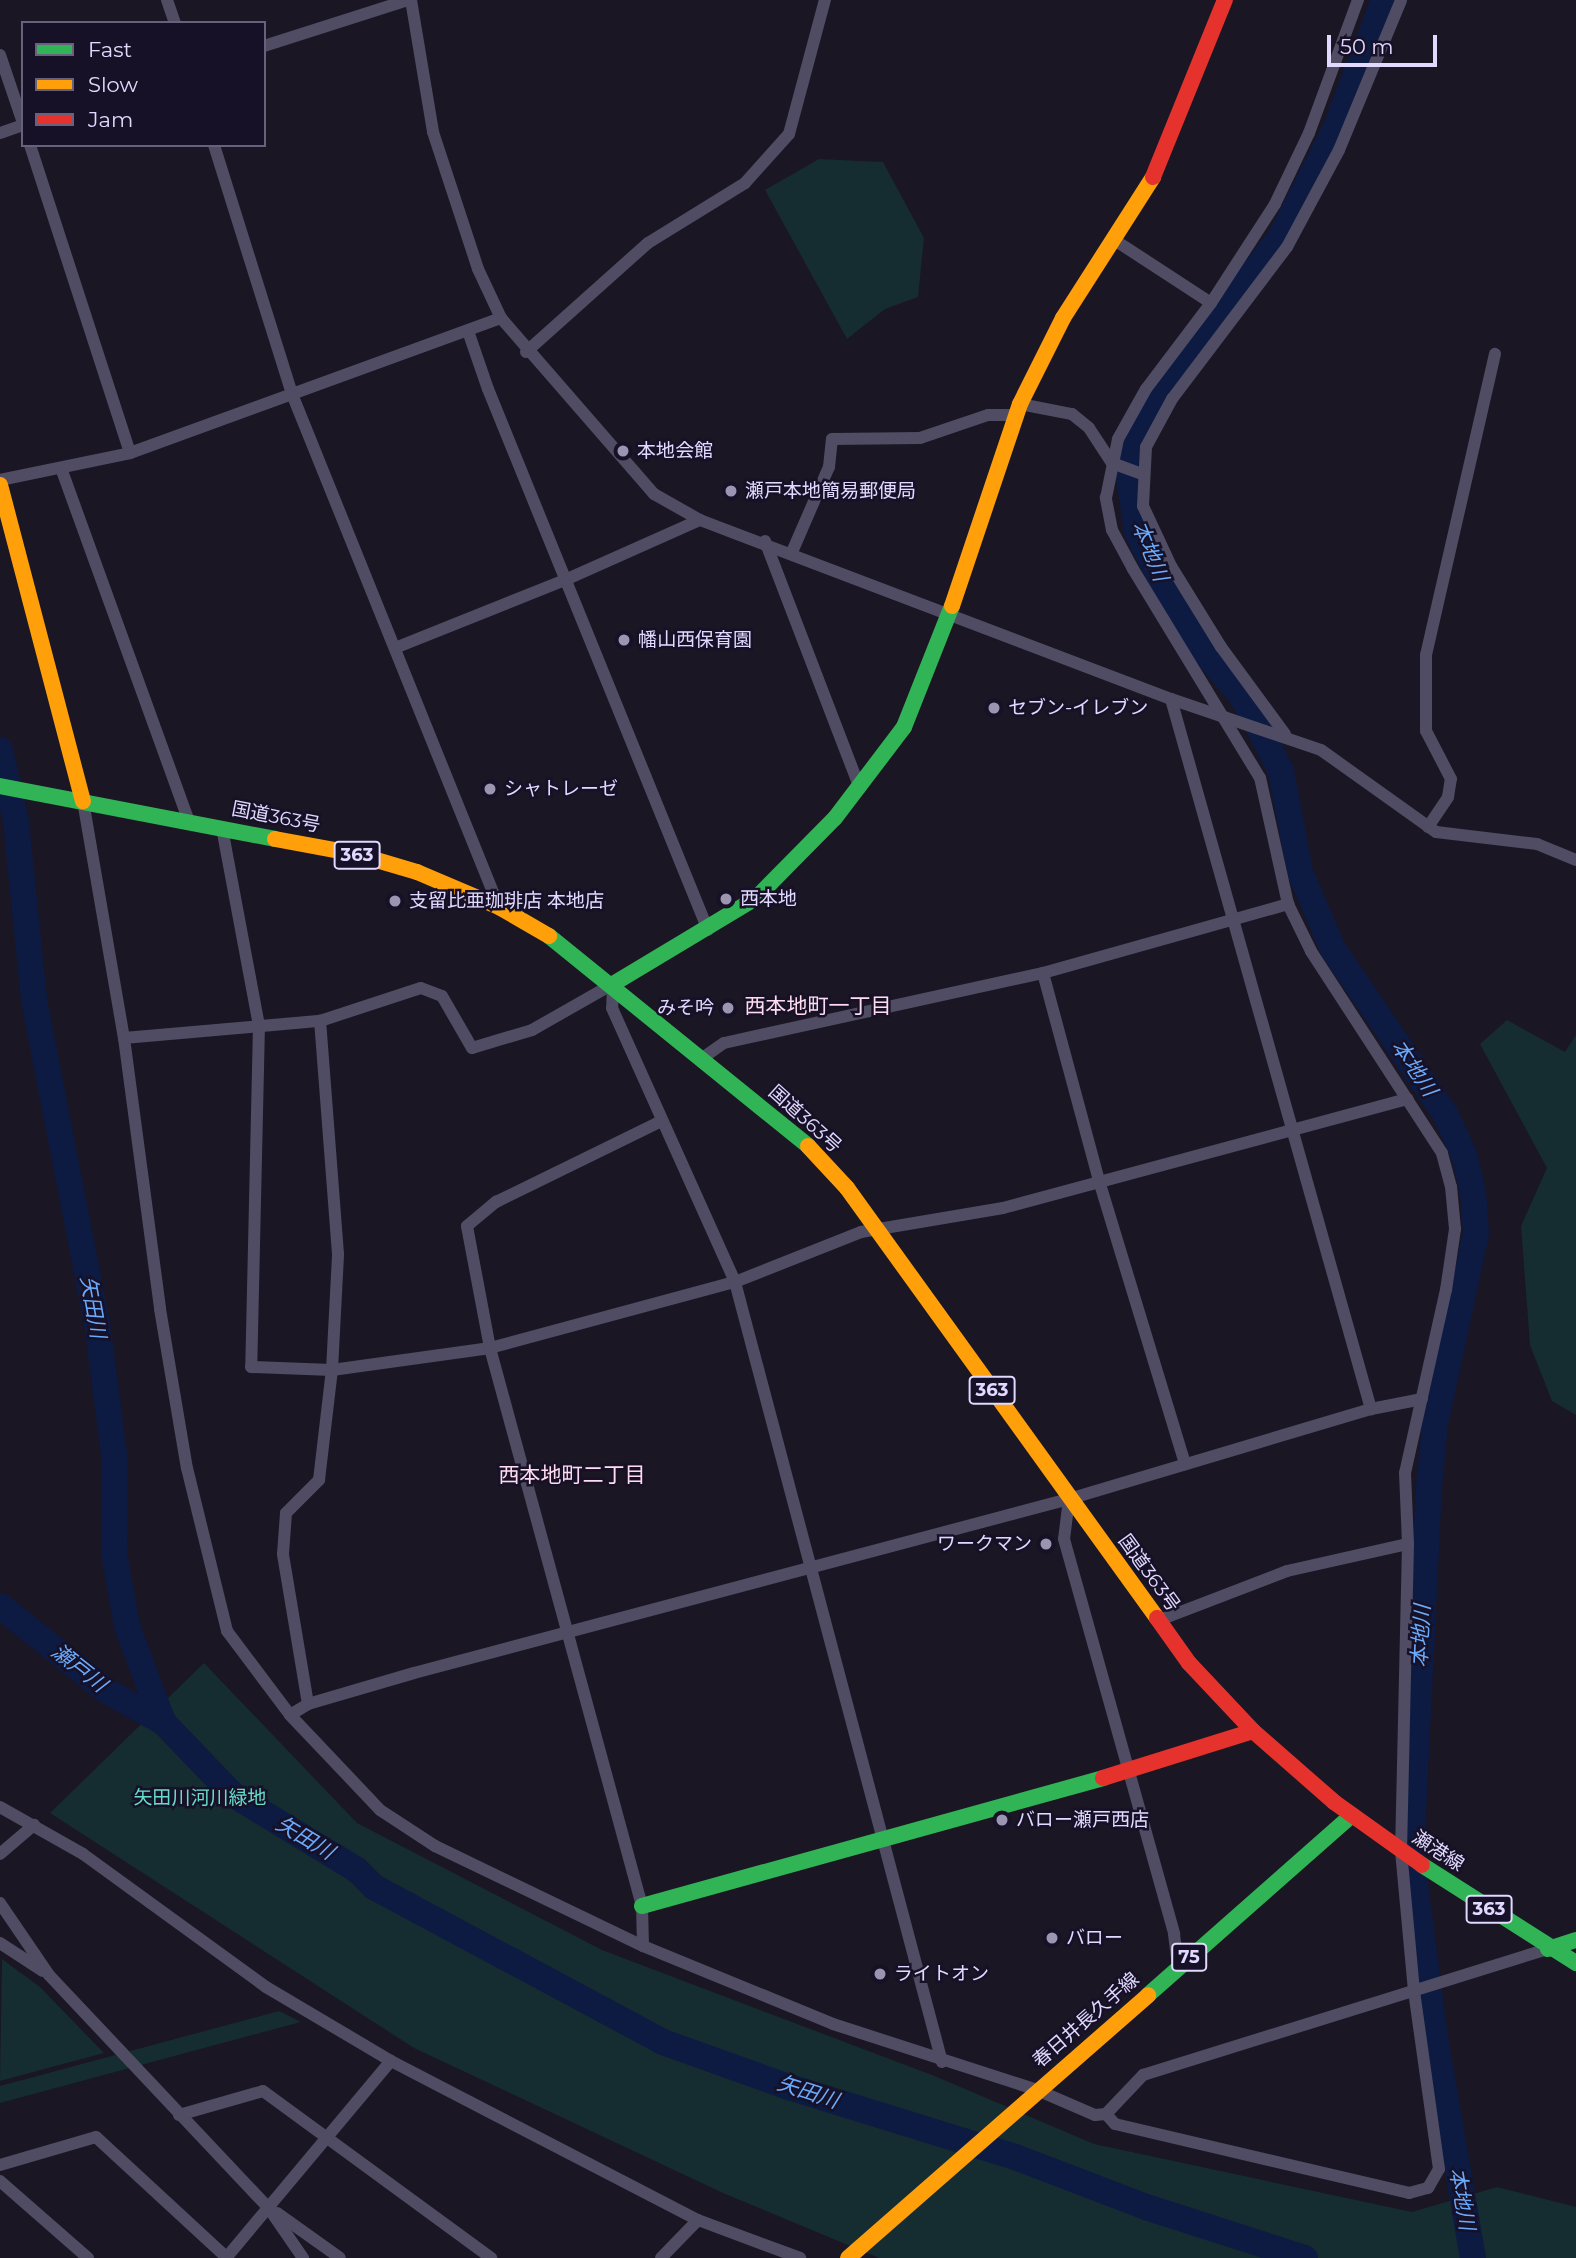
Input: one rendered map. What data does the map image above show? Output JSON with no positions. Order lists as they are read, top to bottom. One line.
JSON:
{"streets":{"main road":["国道363号","363","瀬港線","75","春日井長久手線"]},"crossings":[["国道363号","瀬港線"],["国道363号","春日井長久手線"],["瀬港線","春日井長久手線"]],"districts":["西本地町一丁目","西本地町二丁目"],"water":["本地川","矢田川","瀬戸川"],"parks":["矢田川河川緑地"],"places":["本地会館","瀬戸本地簡易郵便局","幡山西保育園","セブン-イレブン","シャトレーゼ","西本地","支留比亜珈琲店 本地店","みそ吟","ワークマン","バロー瀬戸西店","バロー","ライトオン"],"legend":["Fast","Slow","Jam"],"scale_bar":"50 m"}
